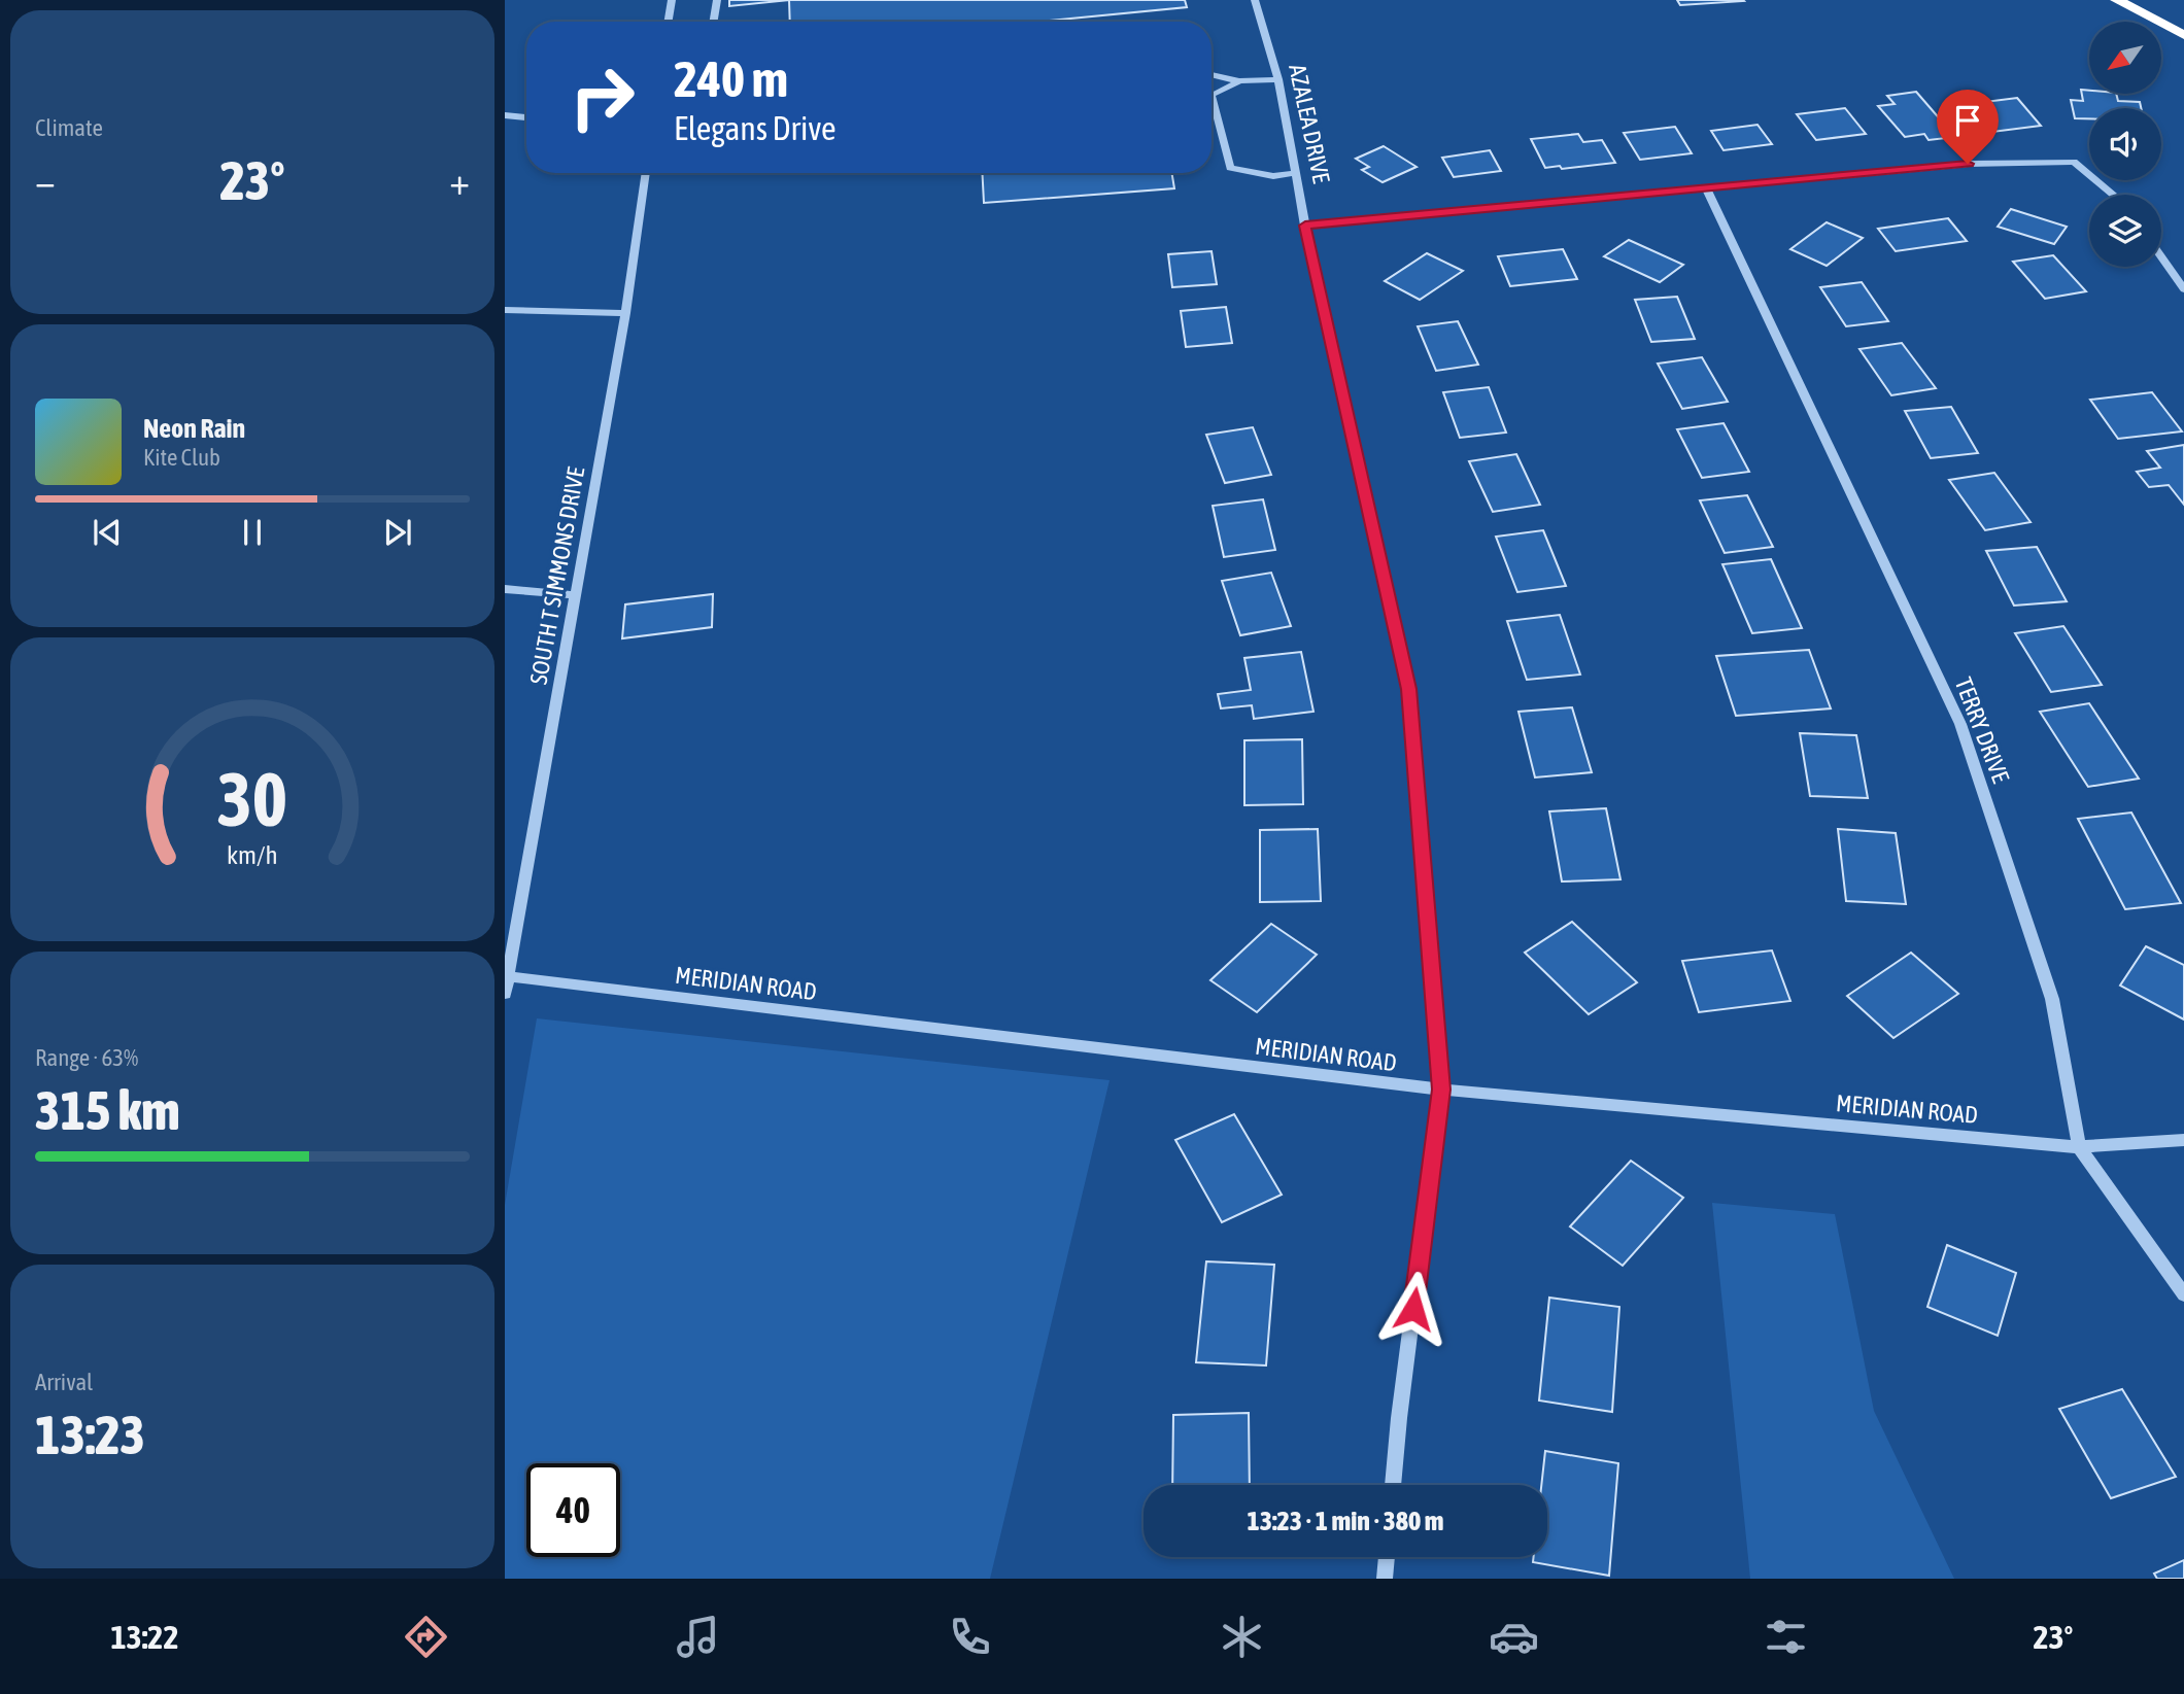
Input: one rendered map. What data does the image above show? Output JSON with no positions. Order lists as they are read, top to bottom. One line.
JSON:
{"streets":{"street":["AZALEA DRIVE","SOUTH T SIMMONS DRIVE","TERRY DRIVE","MERIDIAN ROAD"]},"crossings":[["AZALEA DRIVE","MERIDIAN ROAD"],["SOUTH T SIMMONS DRIVE","MERIDIAN ROAD"],["TERRY DRIVE","MERIDIAN ROAD"]],"north":"bottom left","page":{"tile":["Climate",["Range · 63%","315 km"],["Arrival","13:23"]],"turn":["240 m","Elegans Drive"],"heat":["−","23°","+"],"song":["Neon Rain","Kite Club"],"limit":"40","trip":"13:23 · 1 min · 380 m","tabs":["13:22","23°"],"gauge":["30","km/h"]}}
